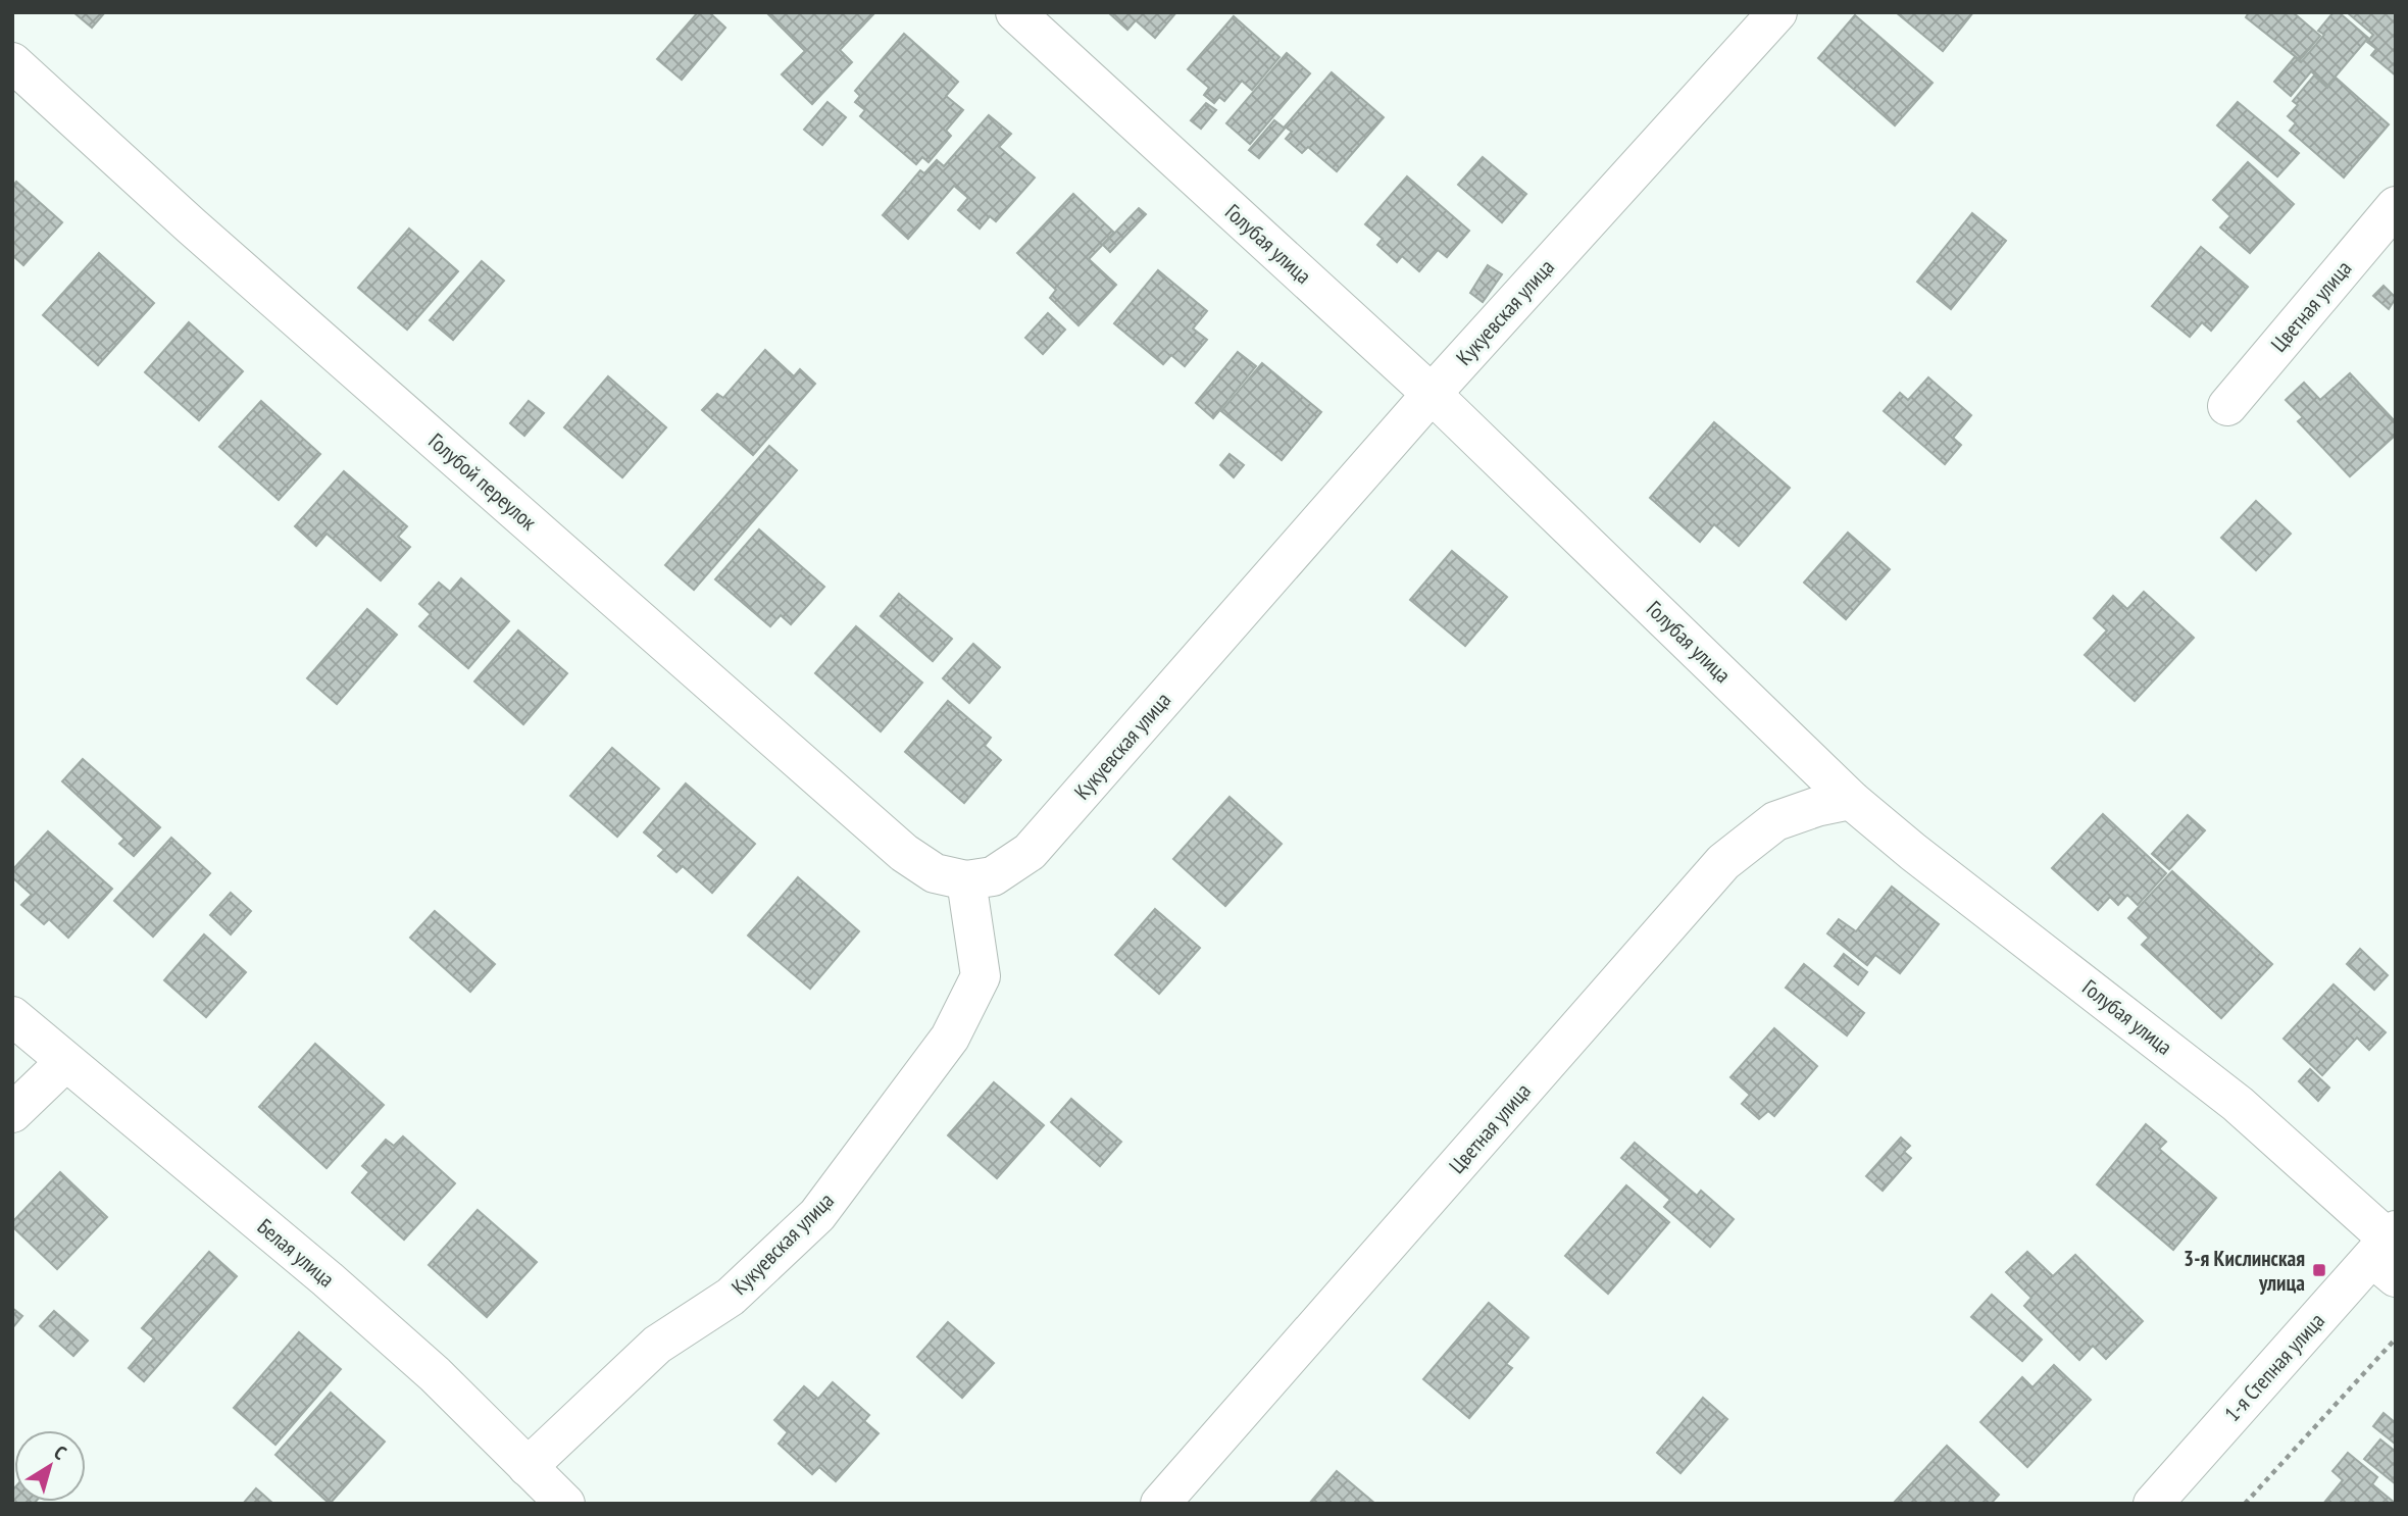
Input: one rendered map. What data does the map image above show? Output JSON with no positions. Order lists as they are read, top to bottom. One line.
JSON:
{"streets":{"street":["Голубая улица","Цветная улица","Кукуевская улица","Голубой переулок","Белая улица","1-я Степная улица"]},"crossings":[["Голубая улица","Цветная улица"],["Голубая улица","Кукуевская улица"],["Голубая улица","1-я Степная улица"],["Кукуевская улица","Голубой переулок"],["Кукуевская улица","Белая улица"]],"places":{"transit":["3-я Кислинская улица"]},"north":"top right"}
